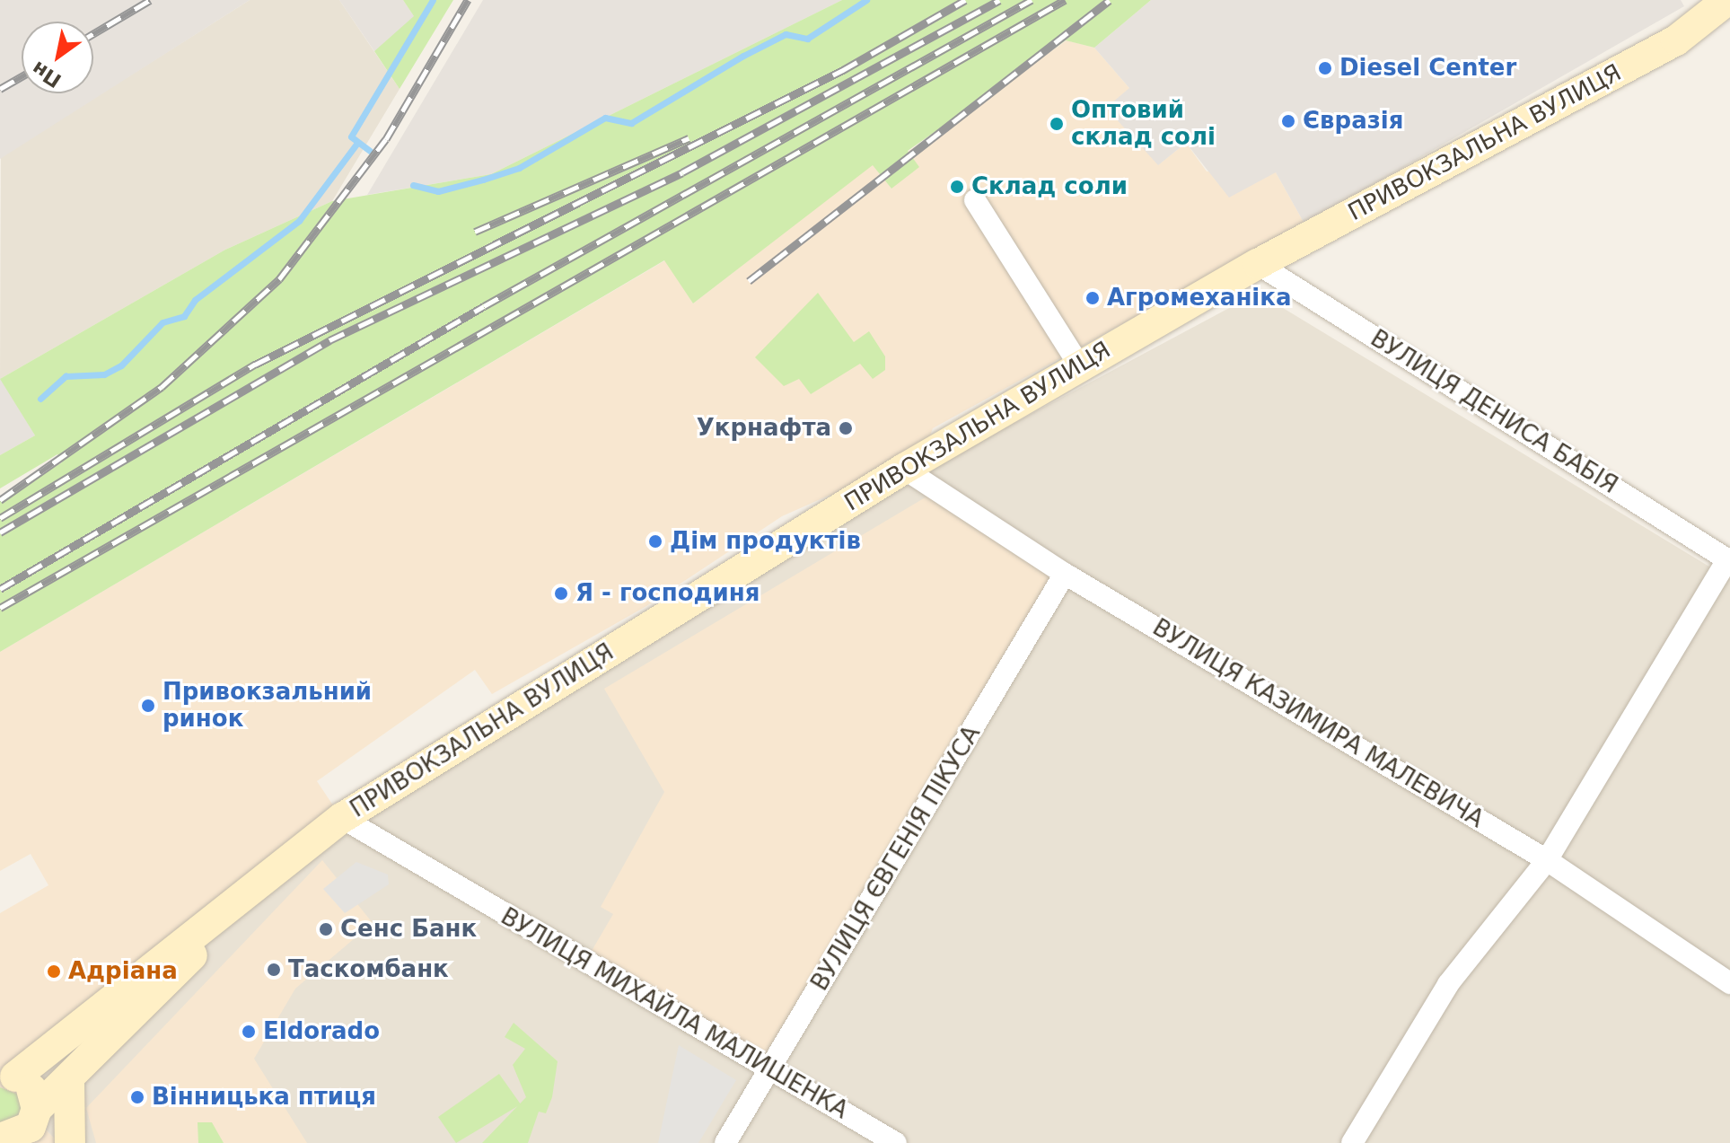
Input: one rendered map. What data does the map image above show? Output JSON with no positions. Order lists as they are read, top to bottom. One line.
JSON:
{"streets":{"main road":["ПРИВОКЗАЛЬНА ВУЛИЦЯ"],"street":["ВУЛИЦЯ ДЕНИСА БАБІЯ","ВУЛИЦЯ КАЗИМИРА МАЛЕВИЧА","ВУЛИЦЯ ЄВГЕНІЯ ПІКУСА","ВУЛИЦЯ МИХАЙЛА МАЛИШЕНКА"]},"crossings":[["ПРИВОКЗАЛЬНА ВУЛИЦЯ","ВУЛИЦЯ ДЕНИСА БАБІЯ"],["ПРИВОКЗАЛЬНА ВУЛИЦЯ","ВУЛИЦЯ КАЗИМИРА МАЛЕВИЧА"],["ПРИВОКЗАЛЬНА ВУЛИЦЯ","ВУЛИЦЯ МИХАЙЛА МАЛИШЕНКА"],["ВУЛИЦЯ КАЗИМИРА МАЛЕВИЧА","ВУЛИЦЯ ЄВГЕНІЯ ПІКУСА"],["ВУЛИЦЯ ЄВГЕНІЯ ПІКУСА","ВУЛИЦЯ МИХАЙЛА МАЛИШЕНКА"]],"places":["Diesel Center","Євразія","Оптовий склад солі","Склад соли","Агромеханіка","Укрнафта","Дім продуктів","Я - господиня","Привокзальний ринок","Сенс Банк","Таскомбанк","Адріана","Eldorado","Вінницька птиця"],"north":"bottom left"}
